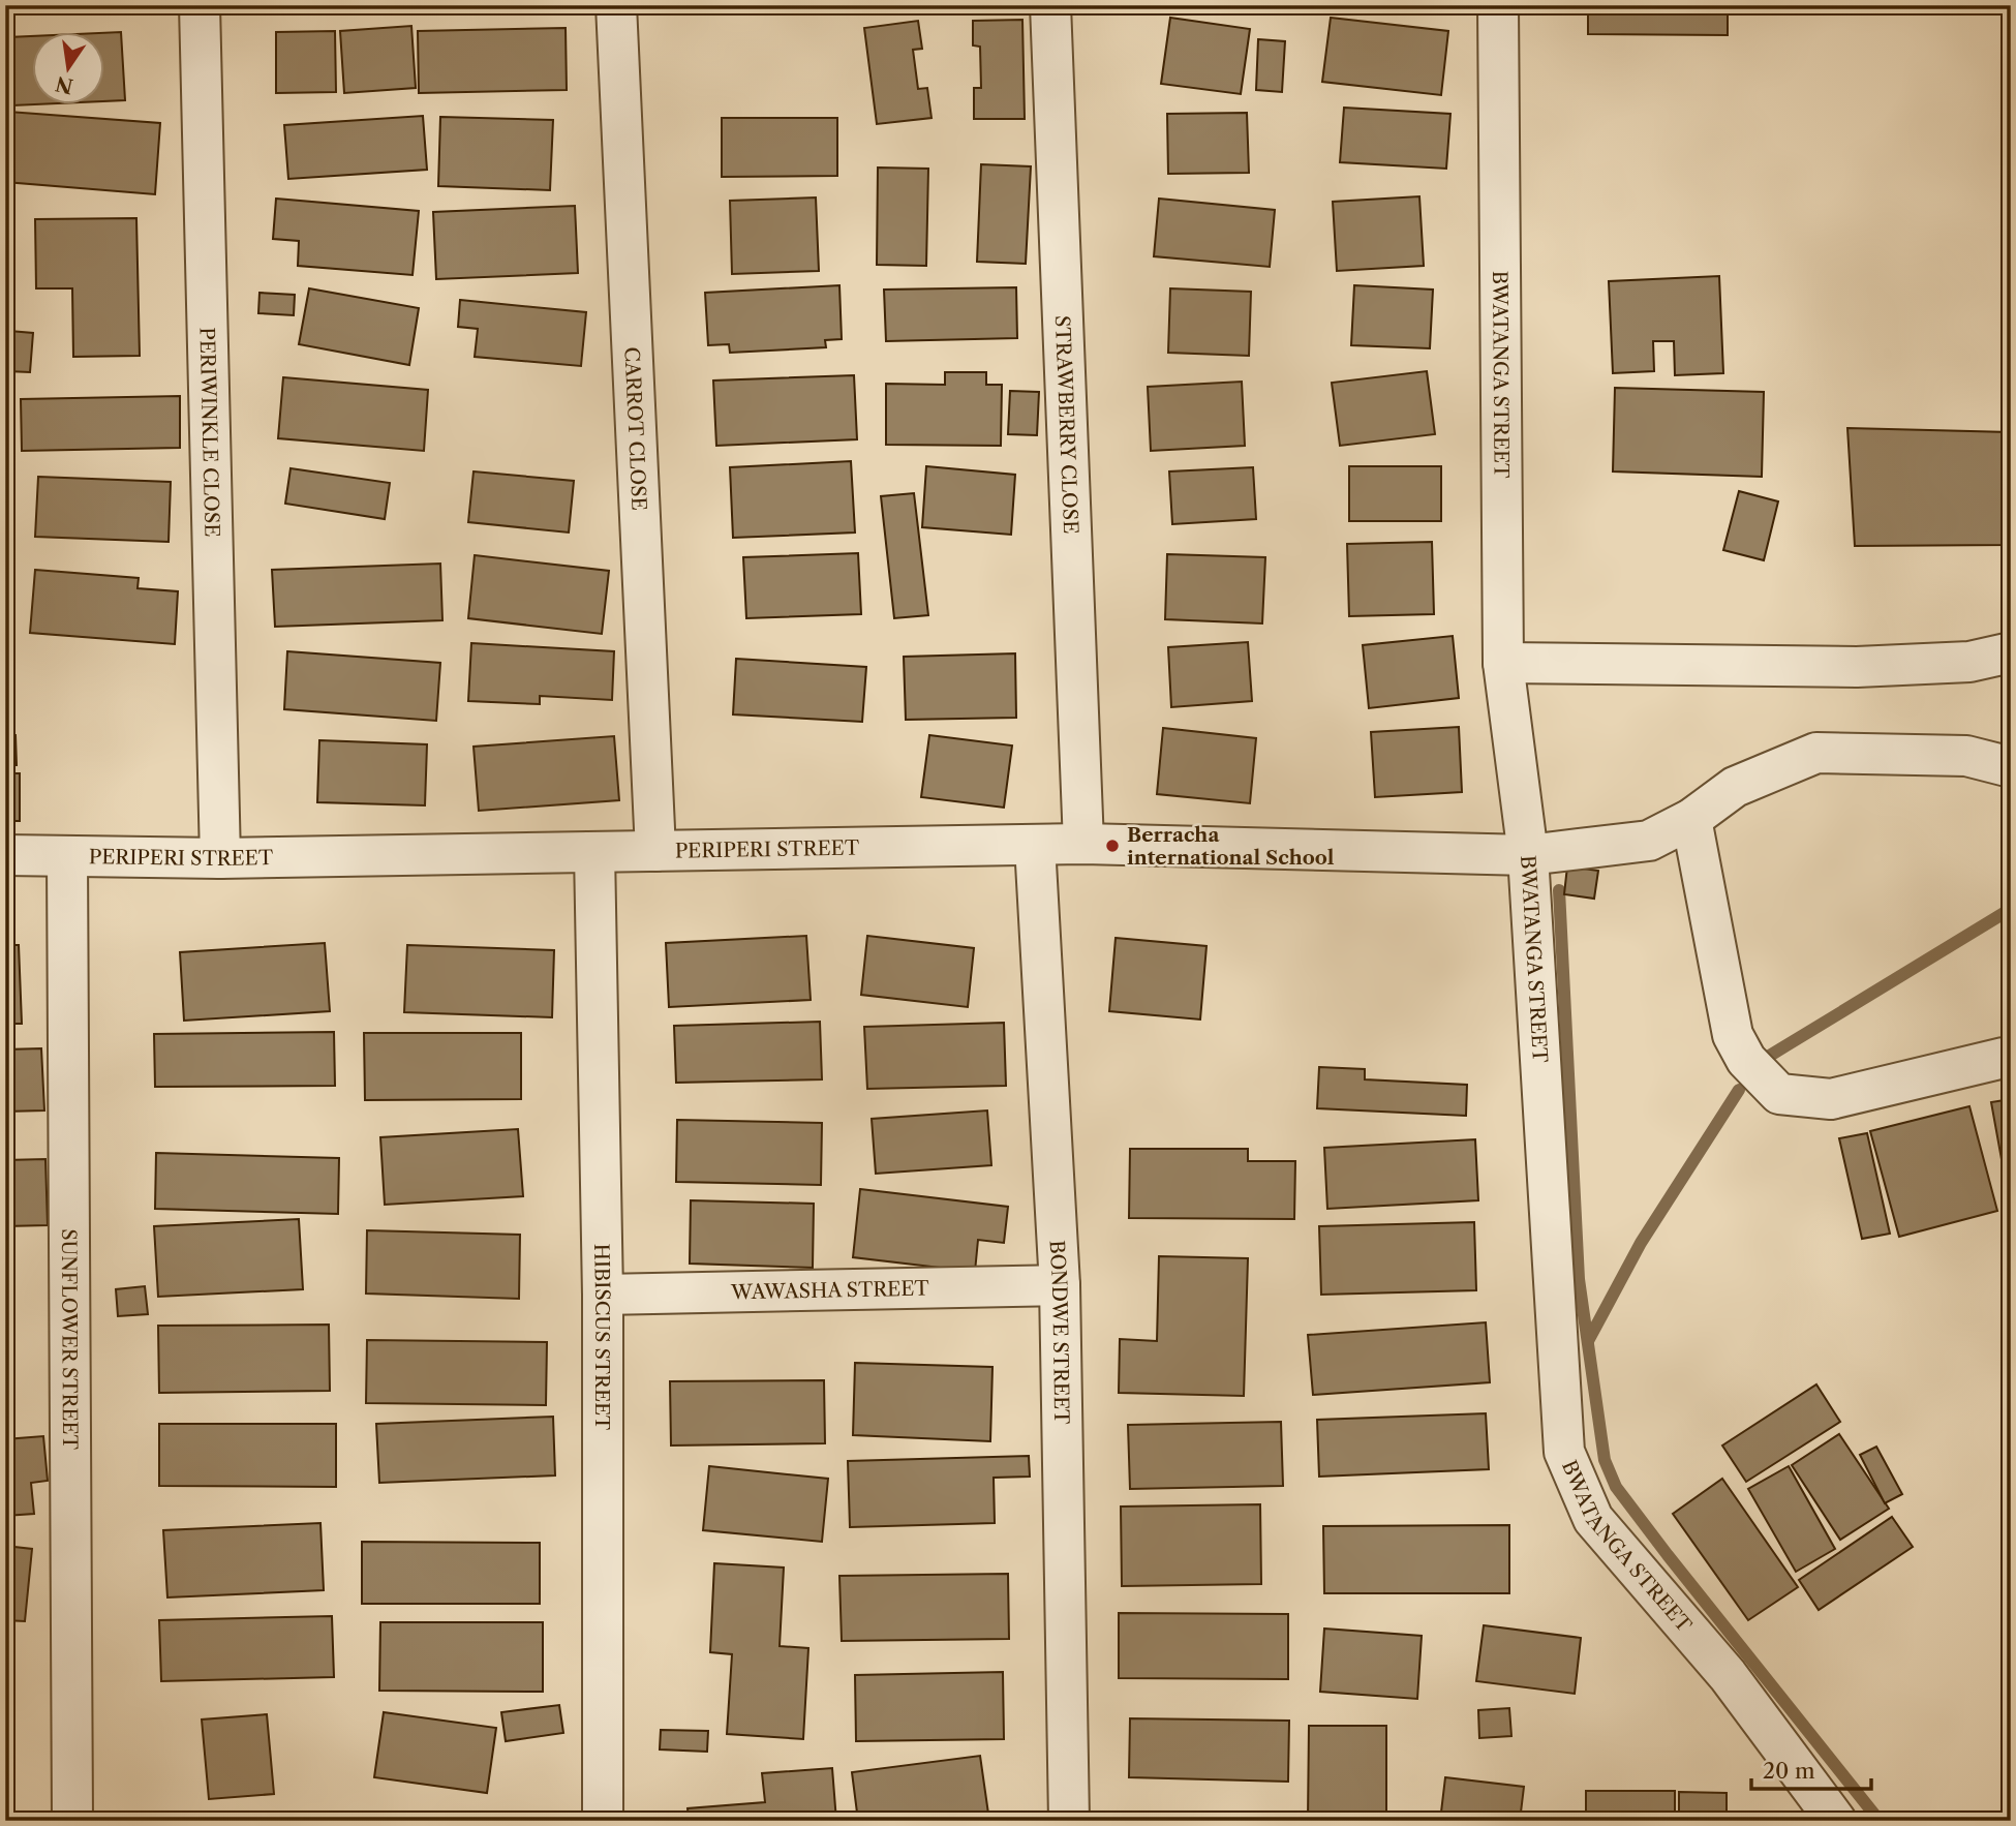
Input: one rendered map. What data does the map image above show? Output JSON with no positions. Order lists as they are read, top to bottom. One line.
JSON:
{"streets":{"street":["BWATANGA STREET","STRAWBERRY CLOSE","CARROT CLOSE","PERIWINKLE CLOSE","PERIPERI STREET","WAWASHA STREET","BONDWE STREET","HIBISCUS STREET","SUNFLOWER STREET"]},"crossings":[["BWATANGA STREET","PERIPERI STREET"],["STRAWBERRY CLOSE","PERIPERI STREET"],["CARROT CLOSE","PERIPERI STREET"],["PERIWINKLE CLOSE","PERIPERI STREET"],["PERIPERI STREET","BONDWE STREET"],["PERIPERI STREET","HIBISCUS STREET"],["PERIPERI STREET","SUNFLOWER STREET"],["WAWASHA STREET","BONDWE STREET"],["WAWASHA STREET","HIBISCUS STREET"]],"places":["Berracha international School"],"scale_bar":"20 m","north":"bottom"}
